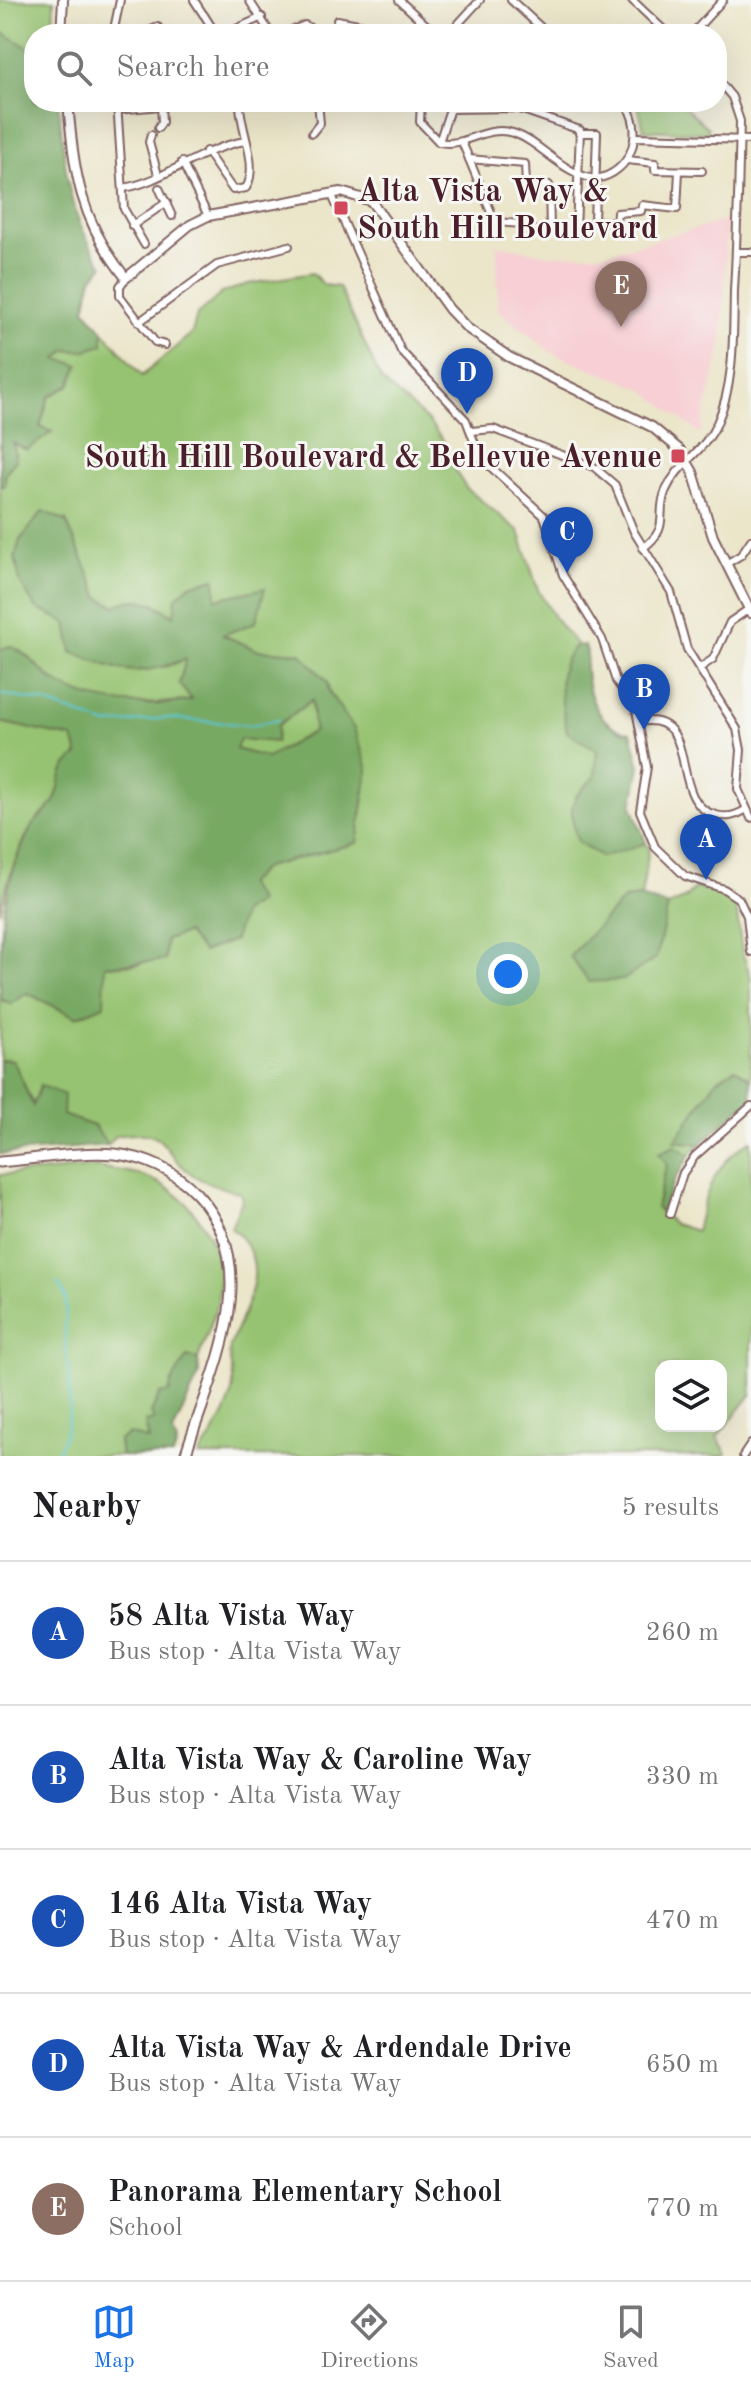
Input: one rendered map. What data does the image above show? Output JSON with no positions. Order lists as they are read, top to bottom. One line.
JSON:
{"places":{"transit":["Alta Vista Way & South Hill Boulevard","South Hill Boulevard & Bellevue Avenue"]},"page":{"search":"Search here","pins":["E","D","C","B","A"],"heading":["Nearby","5 results"],"list":[{"mark":"A","name":"58 Alta Vista Way","note":"Bus stop · Alta Vista Way","value":"260 m"},{"mark":"B","name":"Alta Vista Way & Caroline Way","note":"Bus stop · Alta Vista Way","value":"330 m"},{"mark":"C","name":"146 Alta Vista Way","note":"Bus stop · Alta Vista Way","value":"470 m"},{"mark":"D","name":"Alta Vista Way & Ardendale Drive","note":"Bus stop · Alta Vista Way","value":"650 m"},{"mark":"E","name":"Panorama Elementary School","note":"School","value":"770 m"}],"nav":["Map","Directions","Saved"]}}
